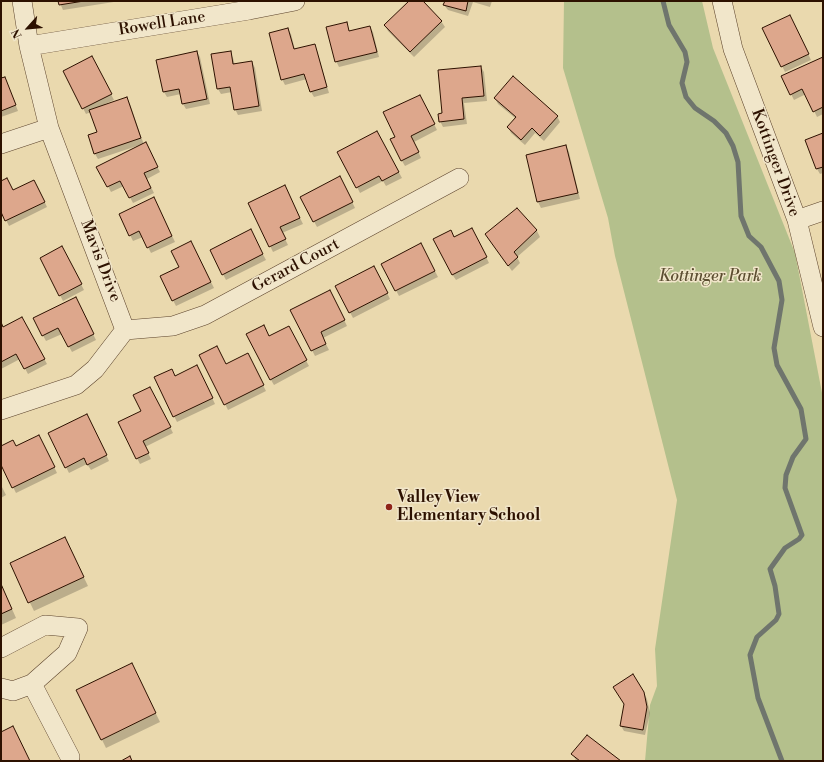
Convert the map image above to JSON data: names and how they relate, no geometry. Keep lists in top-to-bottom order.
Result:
{
  "streets": {
    "street": [
      "Rowell Lane",
      "Kottinger Drive",
      "Mavis Drive",
      "Gerard Court"
    ]
  },
  "crossings": [
    ["Rowell Lane", "Mavis Drive"],
    ["Mavis Drive", "Gerard Court"]
  ],
  "parks": ["Kottinger Park"],
  "places": ["Valley View Elementary School"],
  "north": "bottom left"
}
